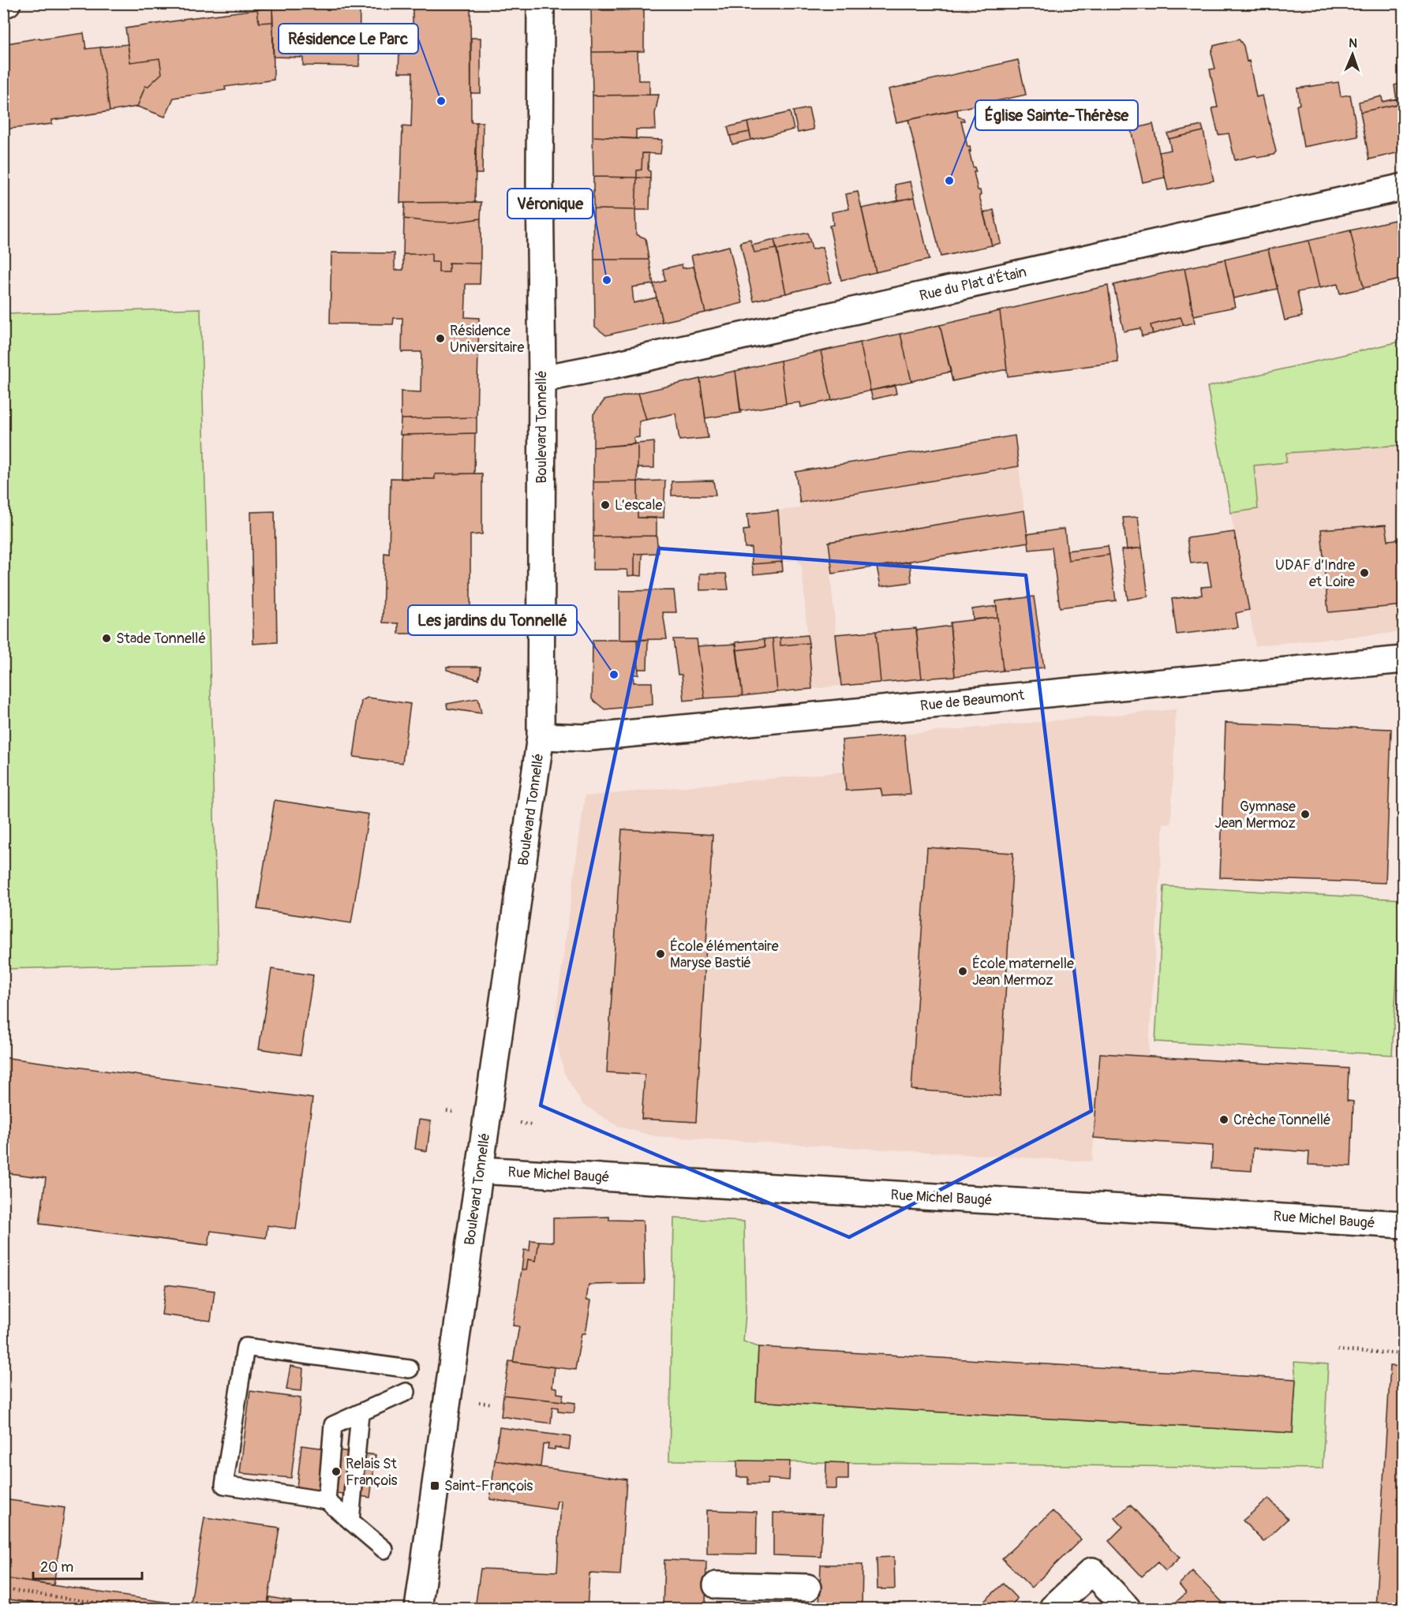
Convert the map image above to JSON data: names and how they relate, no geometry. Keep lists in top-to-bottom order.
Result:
{
  "streets": {
    "street": [
      "Rue du Plat d'Étain",
      "Boulevard Tonnellé",
      "Rue de Beaumont",
      "Rue Michel Baugé"
    ]
  },
  "crossings": [
    ["Rue du Plat d'Étain", "Boulevard Tonnellé"],
    ["Boulevard Tonnellé", "Rue de Beaumont"],
    ["Boulevard Tonnellé", "Rue Michel Baugé"]
  ],
  "places": {
    "other": [
      "Résidence Le Parc",
      "Église Sainte-Thérèse",
      "Véronique",
      "Résidence Universitaire",
      "L’escale",
      "UDAF d’Indre et Loire",
      "Stade Tonnellé",
      "Les jardins du Tonnellé",
      "Gymnase Jean Mermoz",
      "École élémentaire Maryse Bastié",
      "École maternelle Jean Mermoz",
      "Crèche Tonnellé",
      "Relais St François"
    ],
    "transit": ["Saint-François"]
  },
  "scale_bar": "20 m",
  "north": "top"
}
